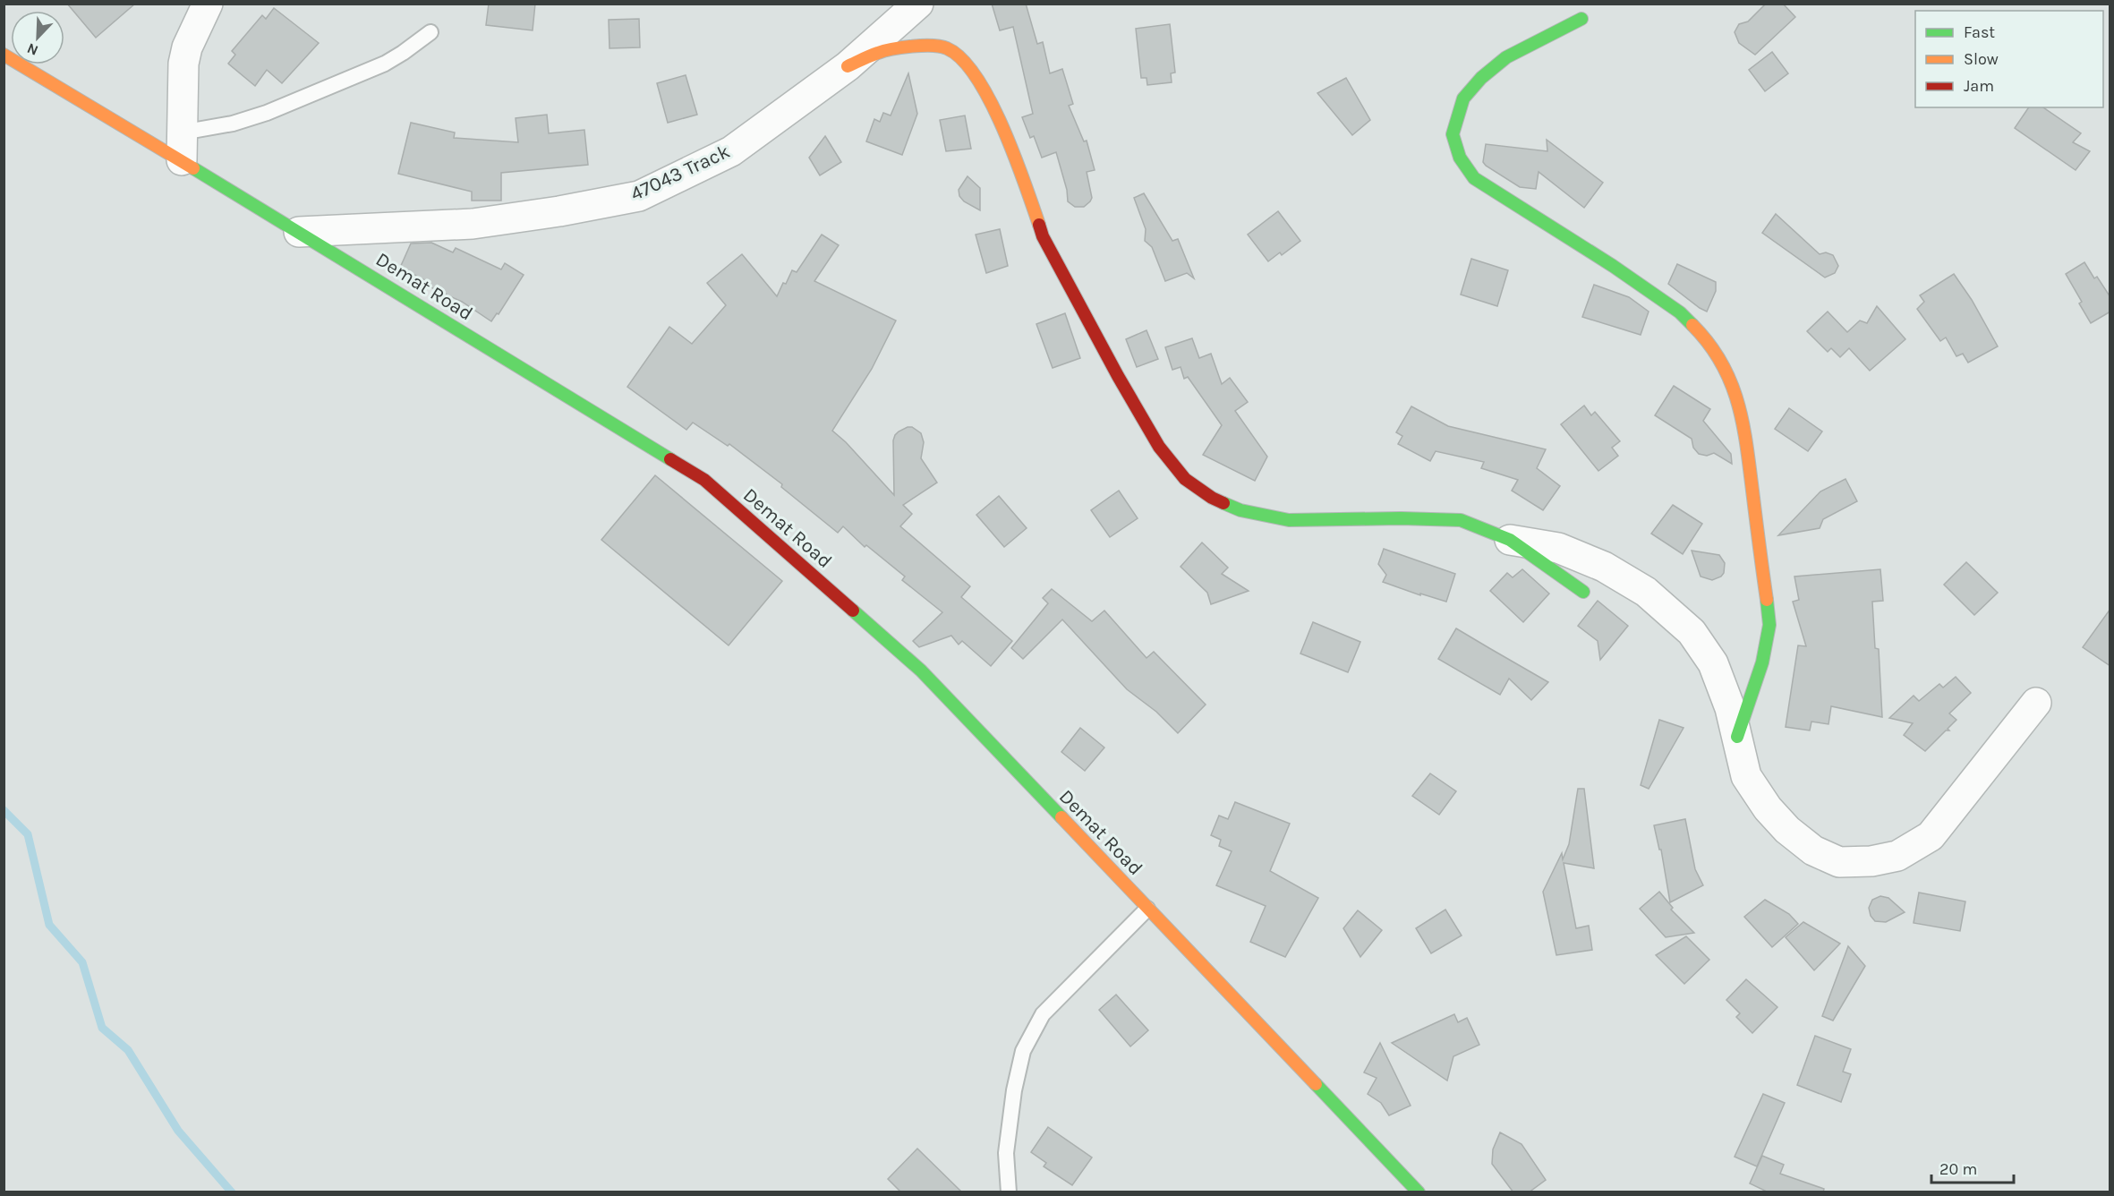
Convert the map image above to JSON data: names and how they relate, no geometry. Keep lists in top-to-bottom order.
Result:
{
  "streets": {
    "street": ["47043 Track", "Demat Road"]
  },
  "crossings": [
    ["47043 Track", "Demat Road"]
  ],
  "legend": ["Fast", "Slow", "Jam"],
  "scale_bar": "20 m",
  "north": "bottom left"
}
